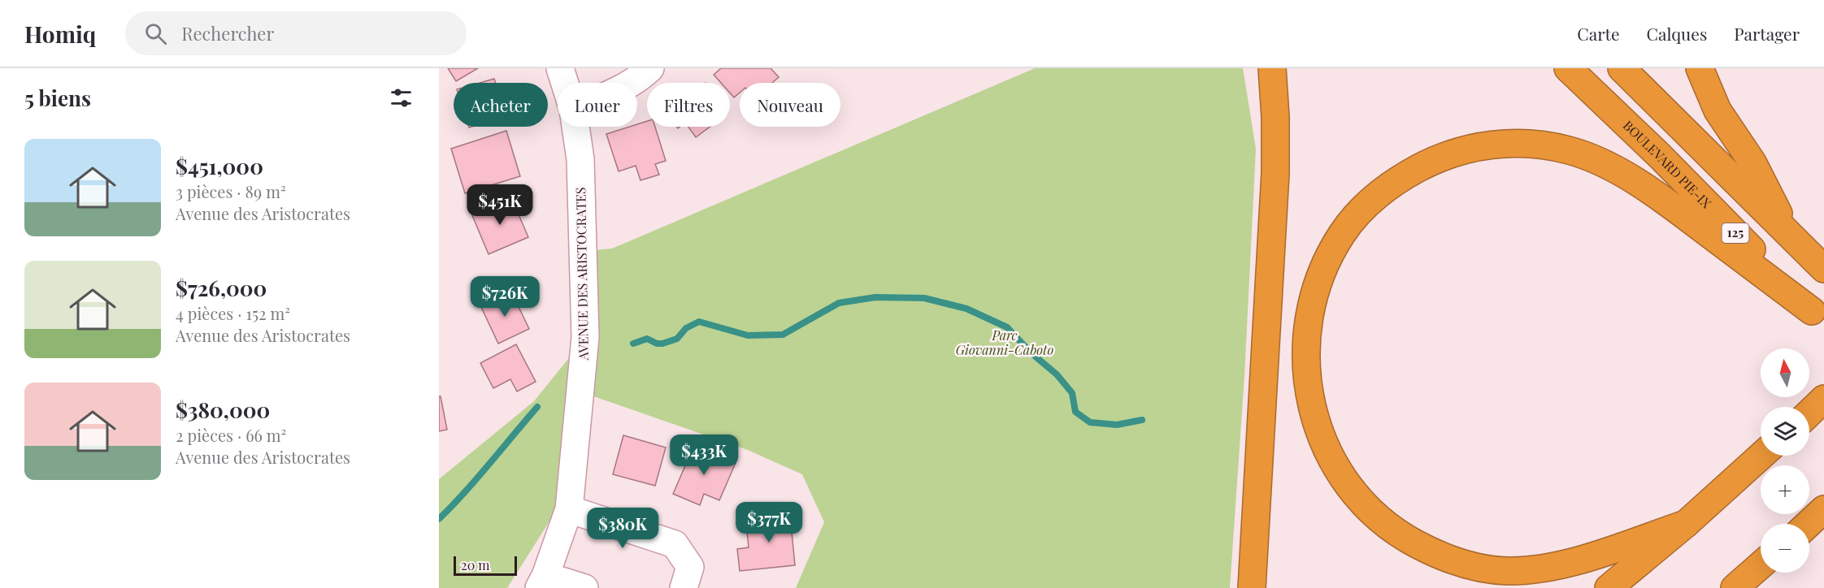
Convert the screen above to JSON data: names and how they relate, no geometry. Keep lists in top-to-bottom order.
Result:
{
  "streets": {
    "highway": ["BOULEVARD PIE-IX", "125"],
    "street": ["AVENUE DES ARISTOCRATES"]
  },
  "parks": ["Parc Giovanni-Caboto"],
  "scale_bar": "20 m",
  "north": "top",
  "page": {
    "header": "Homiq",
    "search": "Rechercher",
    "nav": ["Carte", "Calques", "Partager"],
    "heading": "5 biens",
    "chip": [
      "Acheter",
      "Louer",
      "Filtres",
      "Nouveau"
    ],
    "list": [
      {
        "name": "$451,000",
        "note": "3 pièces · 89 m² · Avenue des Aristocrates"
      },
      {
        "name": "$726,000",
        "note": "4 pièces · 152 m² · Avenue des Aristocrates"
      },
      {
        "name": "$380,000",
        "note": "2 pièces · 66 m² · Avenue des Aristocrates"
      }
    ],
    "price": [
      "$451K",
      "$726K",
      "$433K",
      "$377K",
      "$380K"
    ],
    "map_buttons": ["+", "−"],
    "scale": "20 m"
  }
}
